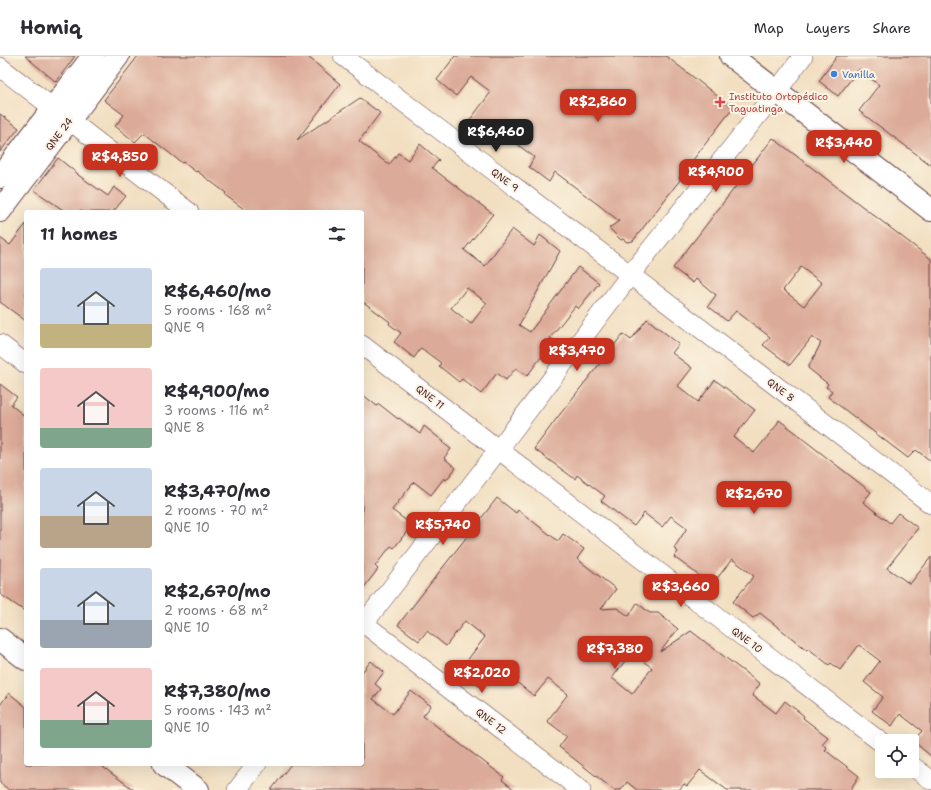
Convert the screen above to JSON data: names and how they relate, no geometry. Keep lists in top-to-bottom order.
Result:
{
  "streets": {
    "street": [
      "QNE 24",
      "QNE 9",
      "QNE 8",
      "QNE 11",
      "QNE 10",
      "QNE 12"
    ]
  },
  "crossings": [
    ["QNE 9", "QNE 8"],
    ["QNE 11", "QNE 10"]
  ],
  "places": {
    "other": ["Vanilla"],
    "health": ["Instituto Ortopédico Taguatinga"]
  },
  "page": {
    "header": "Homiq",
    "nav": ["Map", "Layers", "Share"],
    "price": [
      "R$2,860",
      "R$6,460",
      "R$3,440",
      "R$4,850",
      "R$4,900",
      "R$3,470",
      "R$2,670",
      "R$5,740",
      "R$3,660",
      "R$7,380",
      "R$2,020"
    ],
    "heading": "11 homes",
    "list": [
      {
        "name": "R$6,460/mo",
        "note": "5 rooms · 168 m² · QNE 9"
      },
      {
        "name": "R$4,900/mo",
        "note": "3 rooms · 116 m² · QNE 8"
      },
      {
        "name": "R$3,470/mo",
        "note": "2 rooms · 70 m² · QNE 10"
      },
      {
        "name": "R$2,670/mo",
        "note": "2 rooms · 68 m² · QNE 10"
      },
      {
        "name": "R$7,380/mo",
        "note": "5 rooms · 143 m² · QNE 10"
      }
    ]
  }
}
